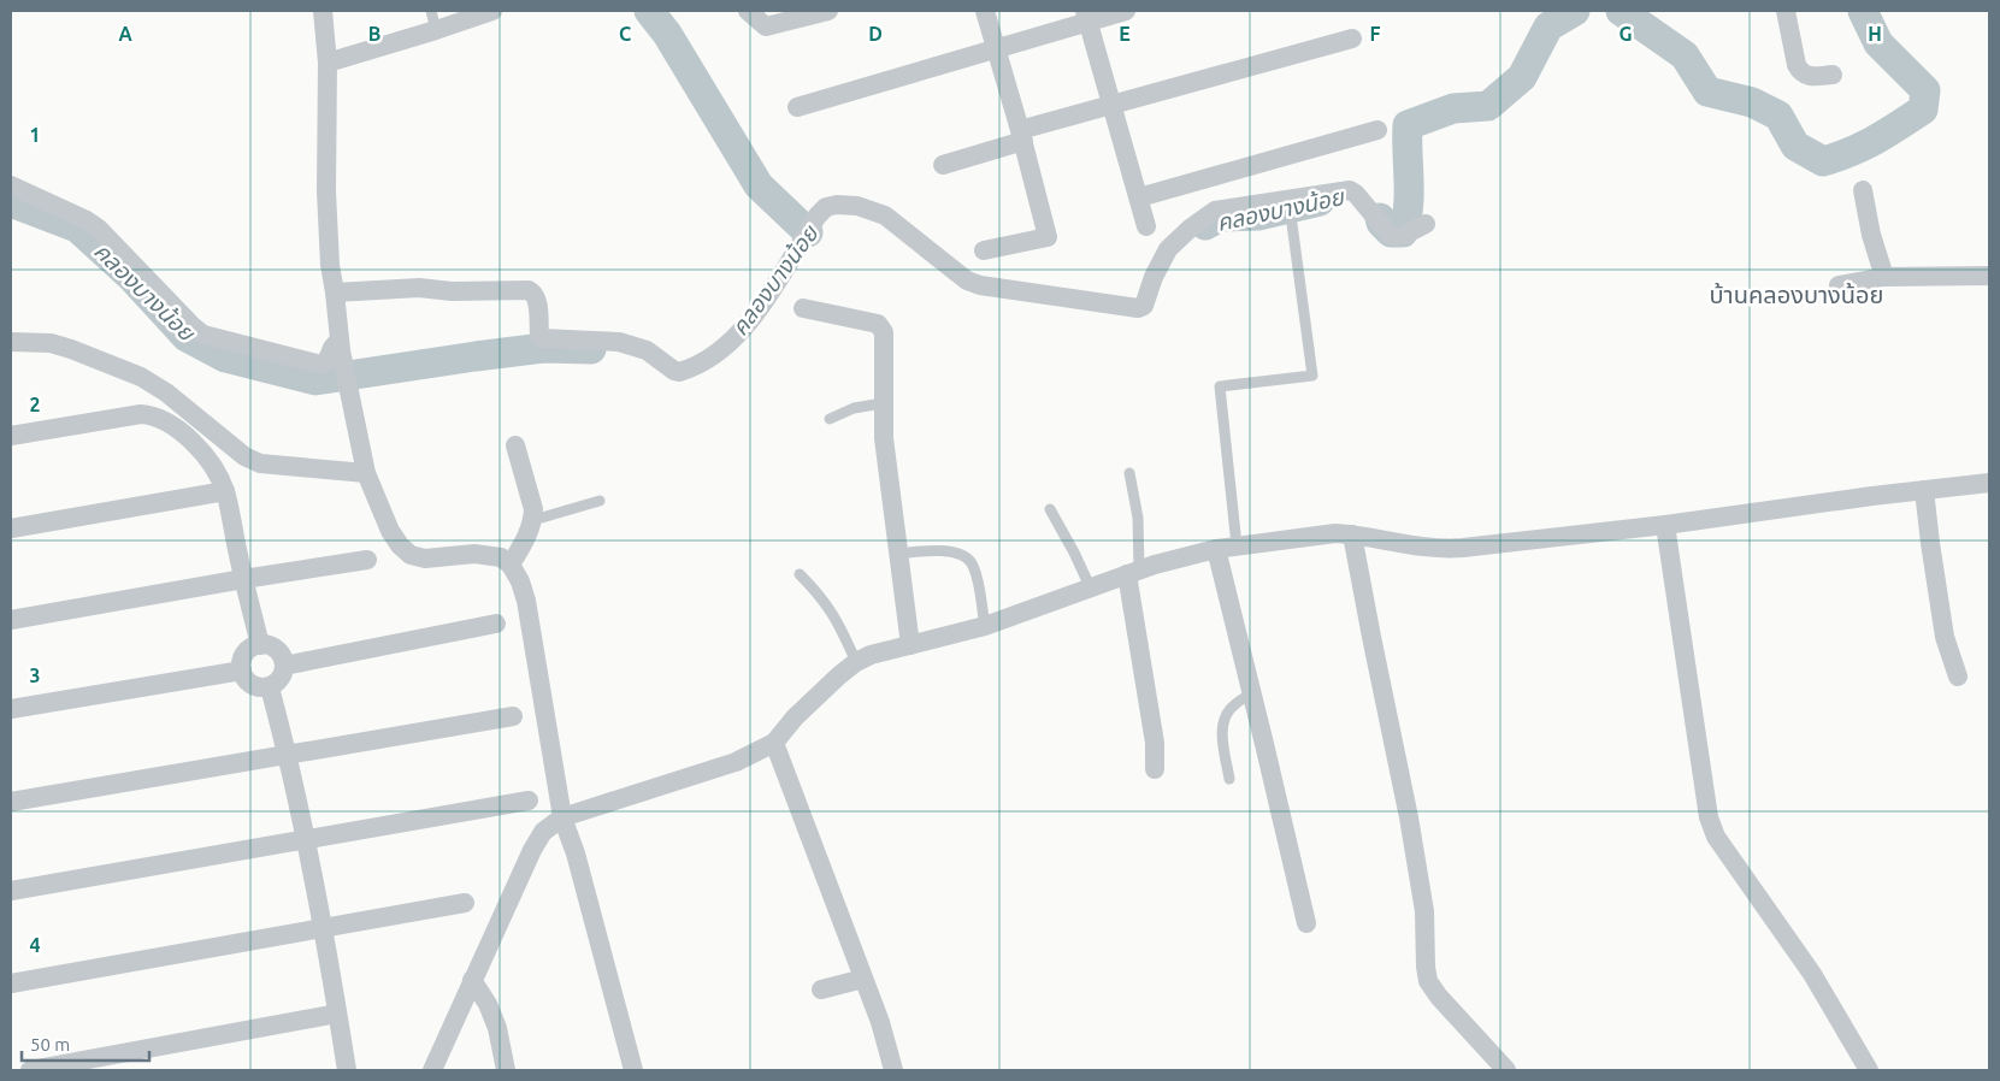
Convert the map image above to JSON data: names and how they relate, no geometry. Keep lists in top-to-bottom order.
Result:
{
  "districts": ["บ้านคลองบางน้อย"],
  "water": ["คลองบางน้อย"],
  "scale_bar": "50 m",
  "grid": {
    "columns": [
      "A",
      "B",
      "C",
      "D",
      "E",
      "F",
      "G",
      "H"
    ],
    "rows": [
      "1",
      "2",
      "3",
      "4"
    ]
  }
}
